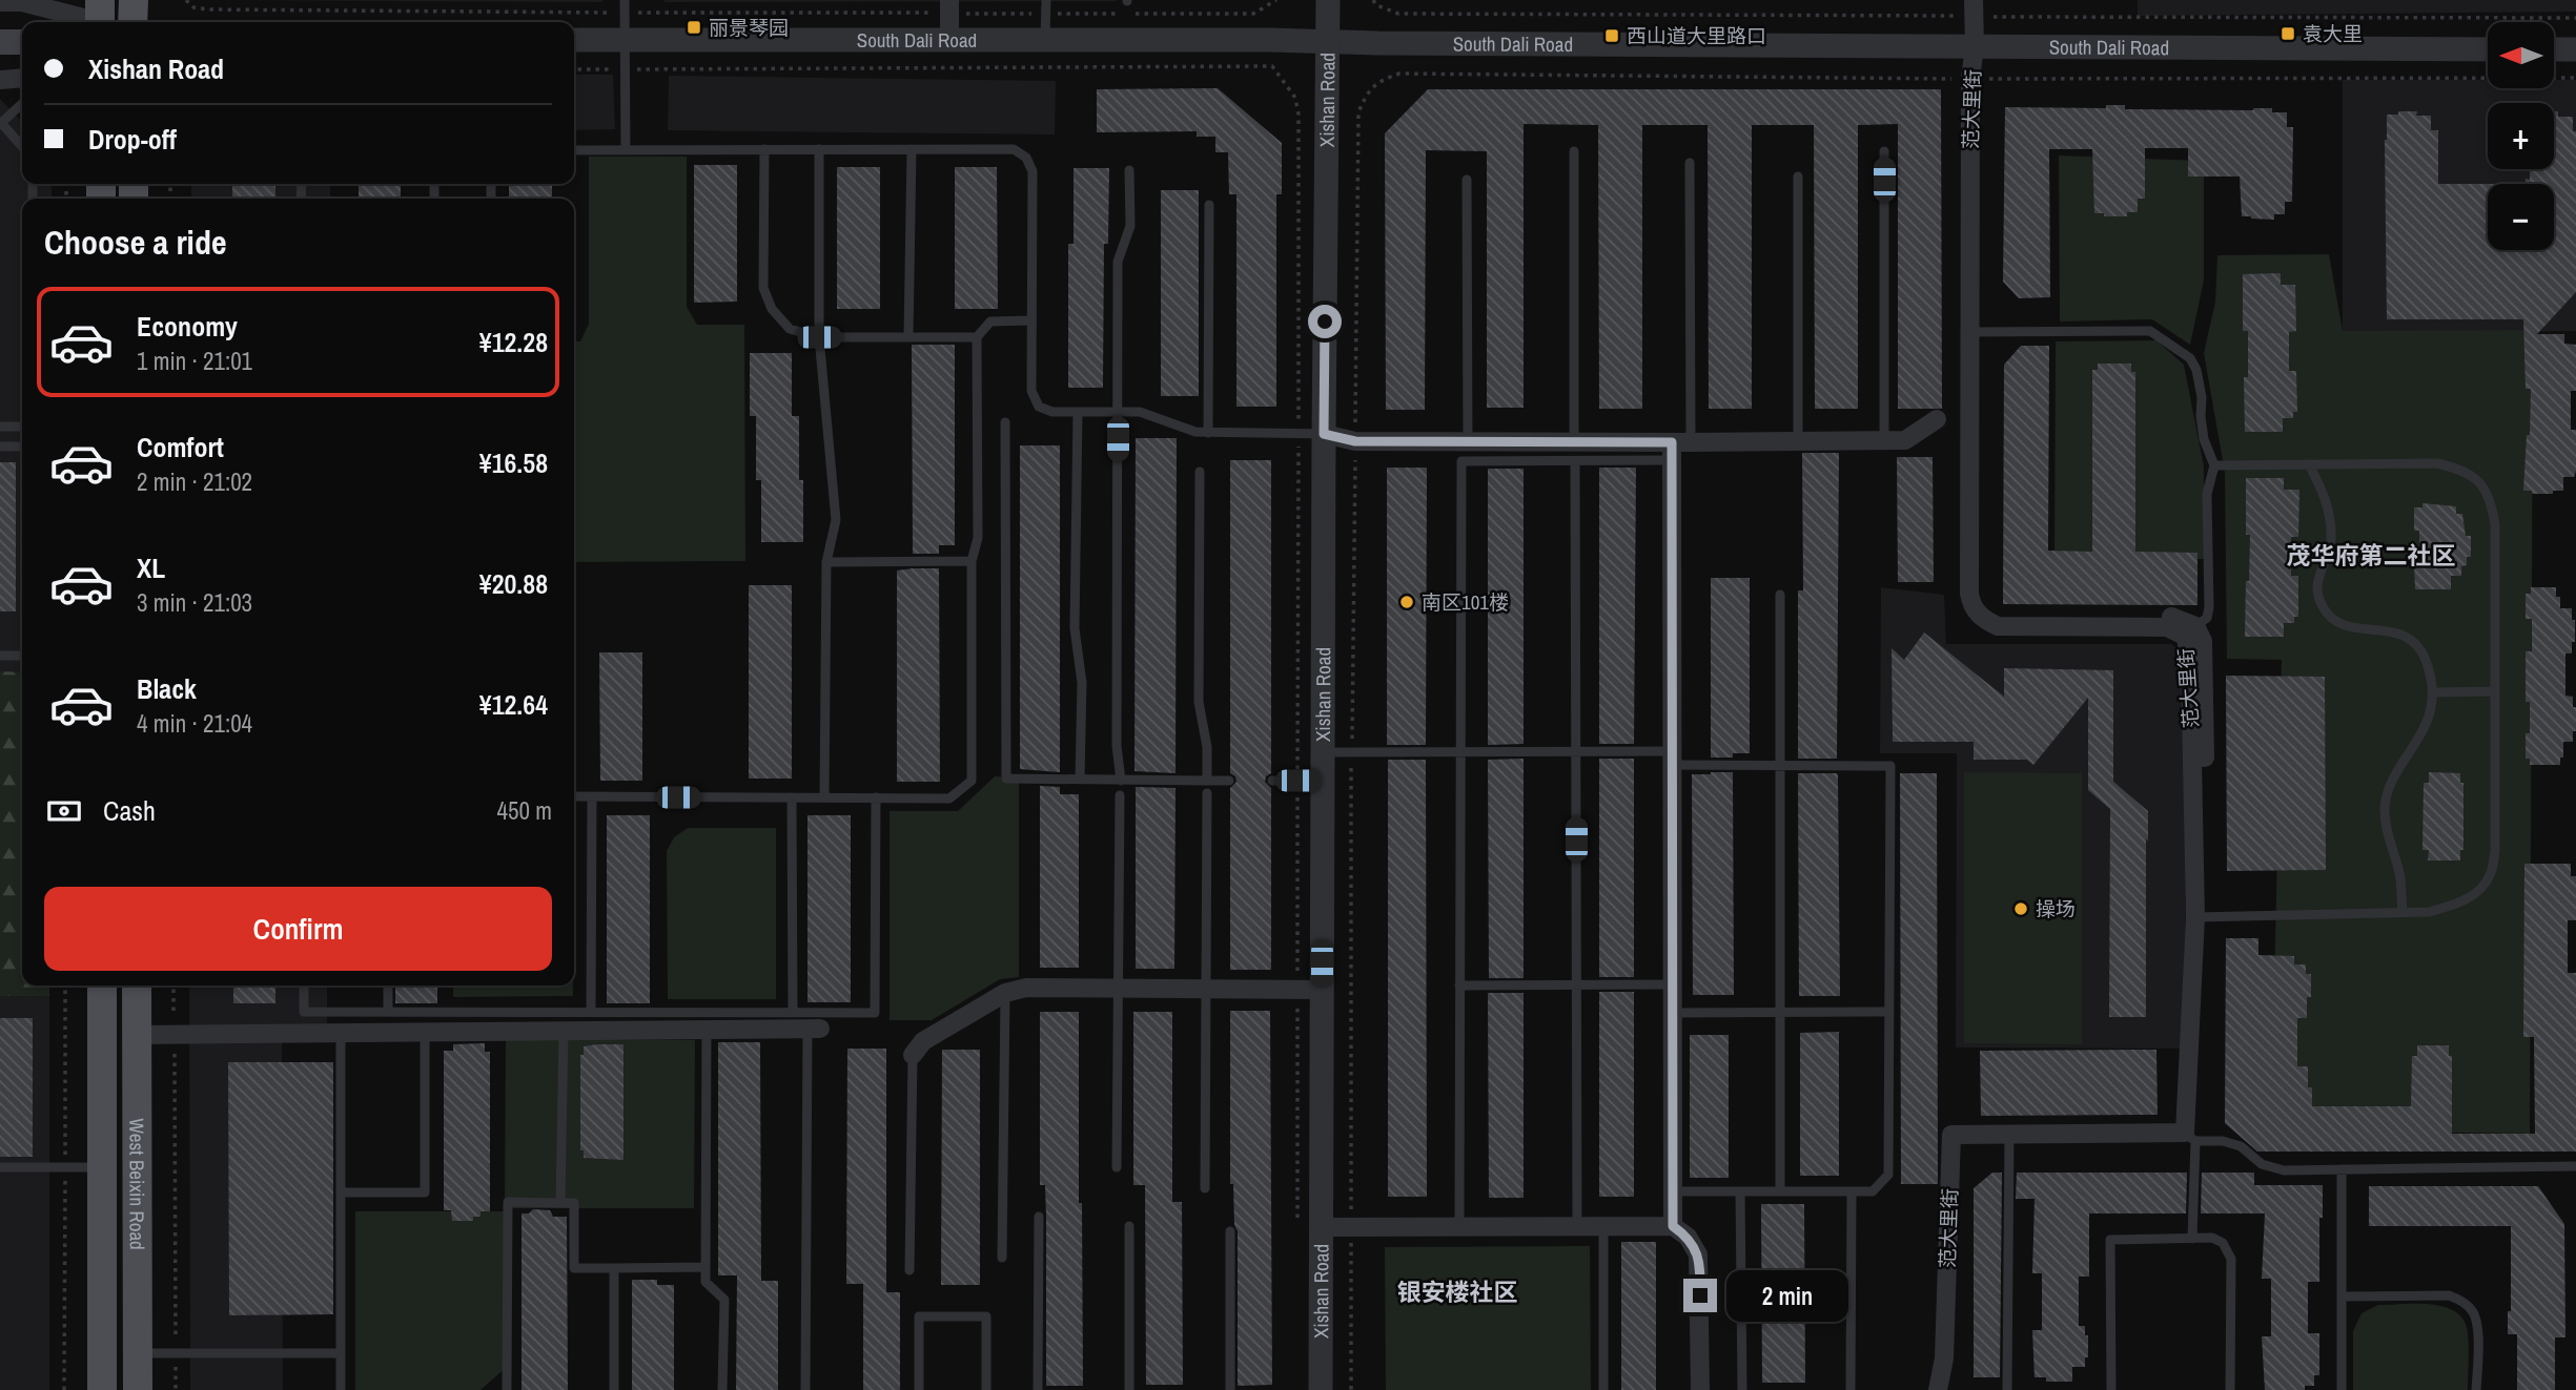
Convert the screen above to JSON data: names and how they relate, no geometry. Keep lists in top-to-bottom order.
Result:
{
  "streets": {
    "main road": ["West Beixin Road"],
    "street": ["South Dali Road", "Xishan Road", "范大里街"]
  },
  "crossings": [
    ["South Dali Road", "Xishan Road"],
    ["South Dali Road", "范大里街"]
  ],
  "districts": ["茂华府第二社区", "银安楼社区"],
  "places": {
    "transit": ["丽景琴园", "袁大里", "西山道大里路口"],
    "other": ["南区101楼", "操场"]
  },
  "north": "left",
  "page": {
    "map_buttons": ["+", "−"],
    "banner": ["Xishan Road", "Drop-off"],
    "heading": "Choose a ride",
    "list": [
      {
        "name": "Economy",
        "note": "1 min · 21:01",
        "value": "¥12.28"
      },
      {
        "name": "Comfort",
        "note": "2 min · 21:02",
        "value": "¥16.58"
      },
      {
        "name": "XL",
        "note": "3 min · 21:03",
        "value": "¥20.88"
      },
      {
        "name": "Black",
        "note": "4 min · 21:04",
        "value": "¥12.64"
      }
    ],
    "pay": ["Cash", "450 m"],
    "buttons": "Confirm",
    "bubble": "2 min"
  }
}
